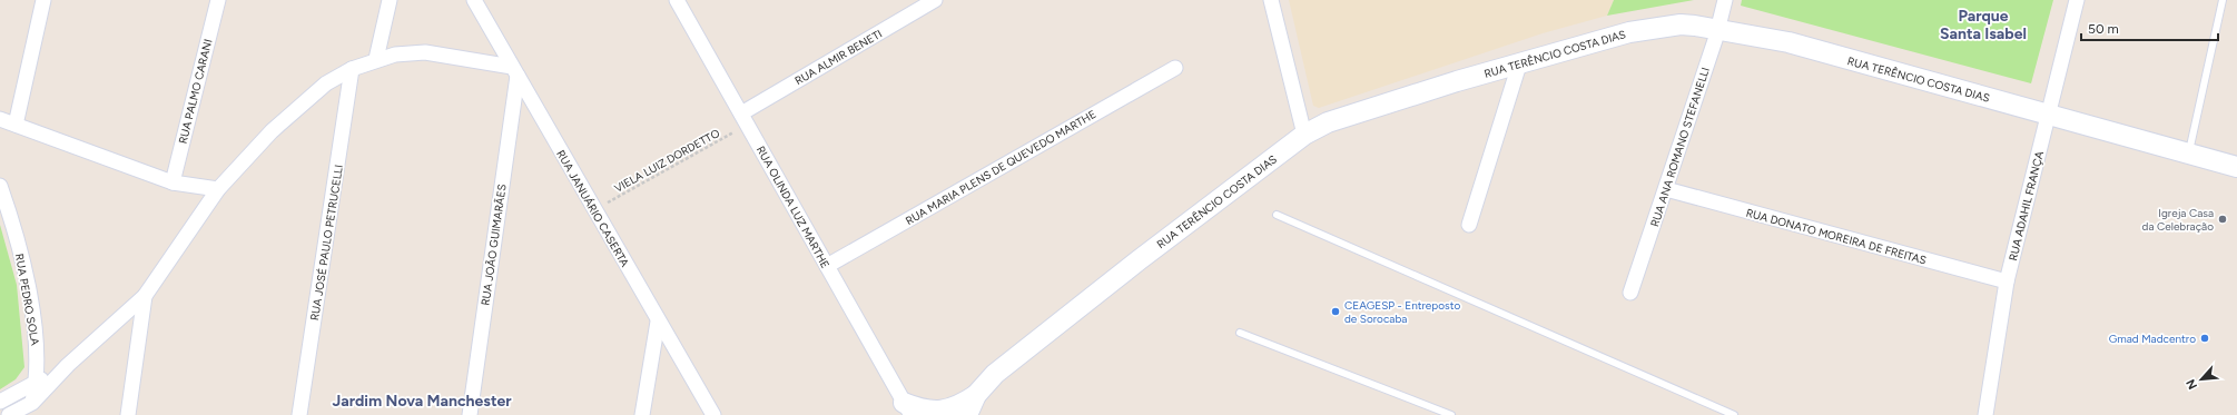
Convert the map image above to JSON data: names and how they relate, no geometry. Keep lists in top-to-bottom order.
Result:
{
  "streets": {
    "street": [
      "RUA TERÊNCIO COSTA DIAS",
      "RUA ALMIR BENETI",
      "RUA PALMO CARANI",
      "RUA ANA ROMANO STEFANELLI",
      "RUA MARIA PLENS DE QUEVEDO MARTHE",
      "RUA ADAHIL FRANÇA",
      "RUA OLINDA LUZ MARTHE",
      "RUA JANUÁRIO CASERTA",
      "RUA DONATO MOREIRA DE FREITAS",
      "RUA JOSÉ PAULO PETRUCELLI",
      "RUA JOÃO GUIMARÃES",
      "RUA PEDRO SOLA"
    ],
    "path": ["VIELA LUIZ DORDETTO"]
  },
  "crossings": [
    ["RUA TERÊNCIO COSTA DIAS", "RUA ANA ROMANO STEFANELLI"],
    ["RUA TERÊNCIO COSTA DIAS", "RUA ADAHIL FRANÇA"],
    ["RUA ALMIR BENETI", "VIELA LUIZ DORDETTO"],
    ["RUA ALMIR BENETI", "RUA OLINDA LUZ MARTHE"],
    ["RUA ANA ROMANO STEFANELLI", "RUA DONATO MOREIRA DE FREITAS"],
    ["VIELA LUIZ DORDETTO", "RUA OLINDA LUZ MARTHE"],
    ["VIELA LUIZ DORDETTO", "RUA JANUÁRIO CASERTA"],
    ["RUA MARIA PLENS DE QUEVEDO MARTHE", "RUA OLINDA LUZ MARTHE"],
    ["RUA ADAHIL FRANÇA", "RUA DONATO MOREIRA DE FREITAS"],
    ["RUA JANUÁRIO CASERTA", "RUA JOÃO GUIMARÃES"]
  ],
  "districts": ["Parque Santa Isabel", "Jardim Nova Manchester"],
  "places": ["Igreja Casa da Celebração", "CEAGESP - Entreposto de Sorocaba", "Gmad Madcentro"],
  "scale_bar": "50 m",
  "north": "bottom left"
}
